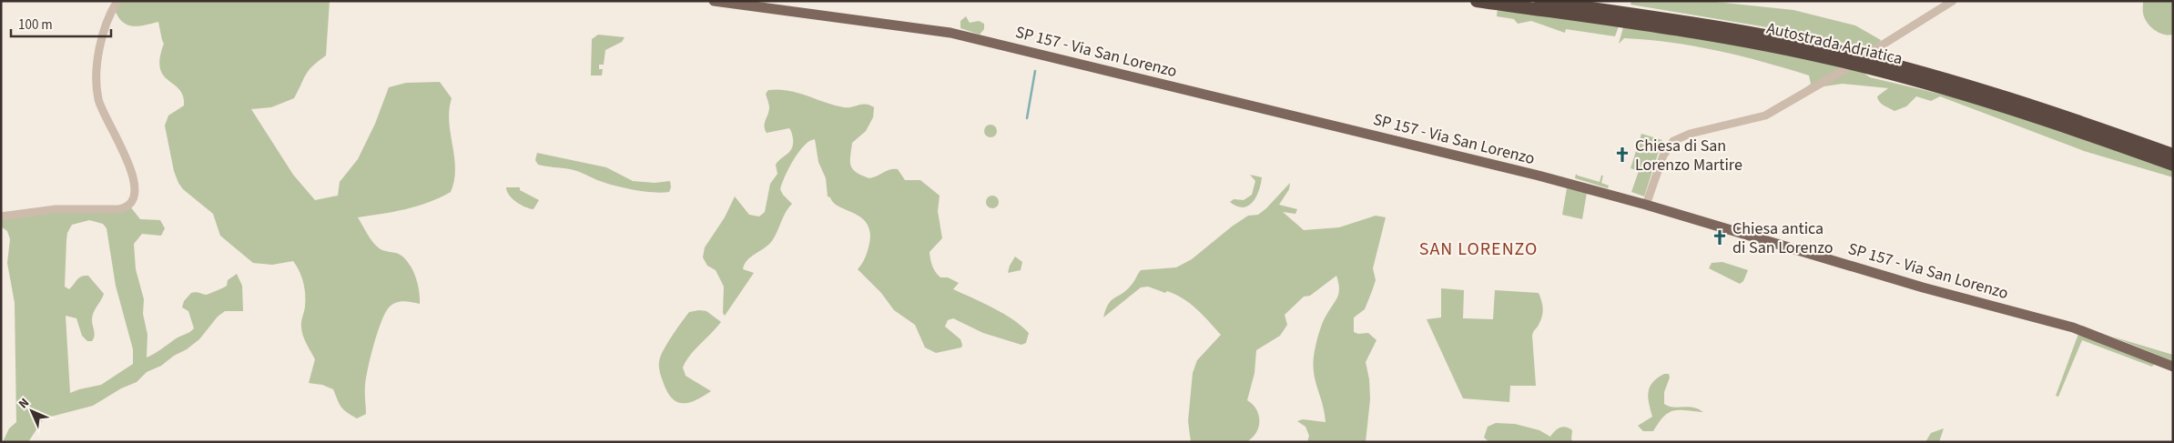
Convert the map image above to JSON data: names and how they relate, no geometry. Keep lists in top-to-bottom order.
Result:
{
  "streets": {
    "highway": ["Autostrada Adriatica"],
    "main road": ["SP 157 - Via San Lorenzo"]
  },
  "districts": ["SAN LORENZO"],
  "places": {
    "church": ["Chiesa di San Lorenzo Martire", "Chiesa antica di San Lorenzo"]
  },
  "scale_bar": "100 m",
  "north": "top left"
}
